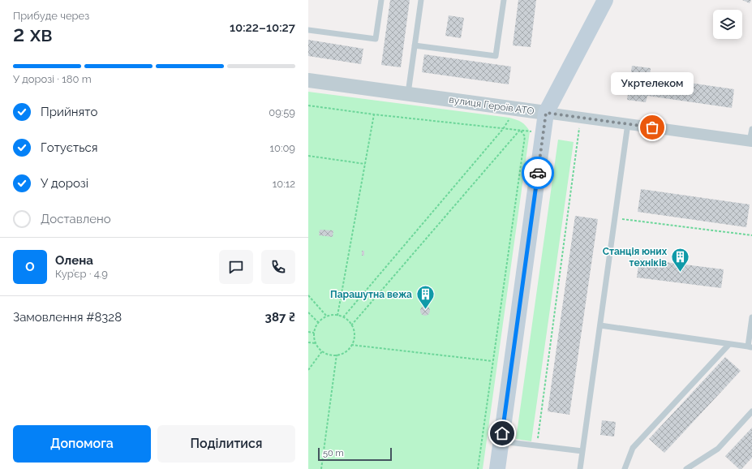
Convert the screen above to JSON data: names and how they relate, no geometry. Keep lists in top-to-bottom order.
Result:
{
  "streets": {
    "street": ["вулиця Героїв АТО"]
  },
  "places": {
    "other": ["Укртелеком"],
    "building": ["Станція юних техніків", "Парашутна вежа"]
  },
  "scale_bar": "50 m",
  "page": {
    "heading": ["2 хв", "Прибуде через", "10:22–10:27"],
    "panel": [
      "Олена",
      "Кур’єр · 4.9",
      "Замовлення #8328",
      "387 ₴"
    ],
    "bar": "У дорозі · 180 m",
    "bubble": "Укртелеком",
    "list": [
      ["Прийнято", "09:59"],
      ["Готується", "10:09"],
      ["У дорозі", "10:12"],
      "Доставлено"
    ],
    "round": "О",
    "buttons": ["Допомога", "Поділитися"],
    "scale": "50 m"
  }
}
